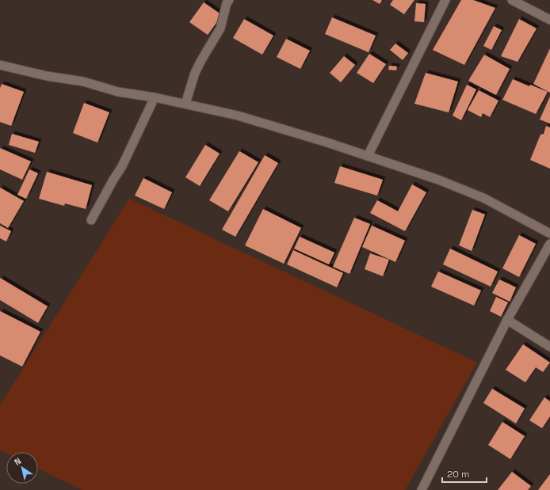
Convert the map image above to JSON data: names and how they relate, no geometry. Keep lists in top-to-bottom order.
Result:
{
  "scale_bar": "20 m",
  "north": "top left"
}
